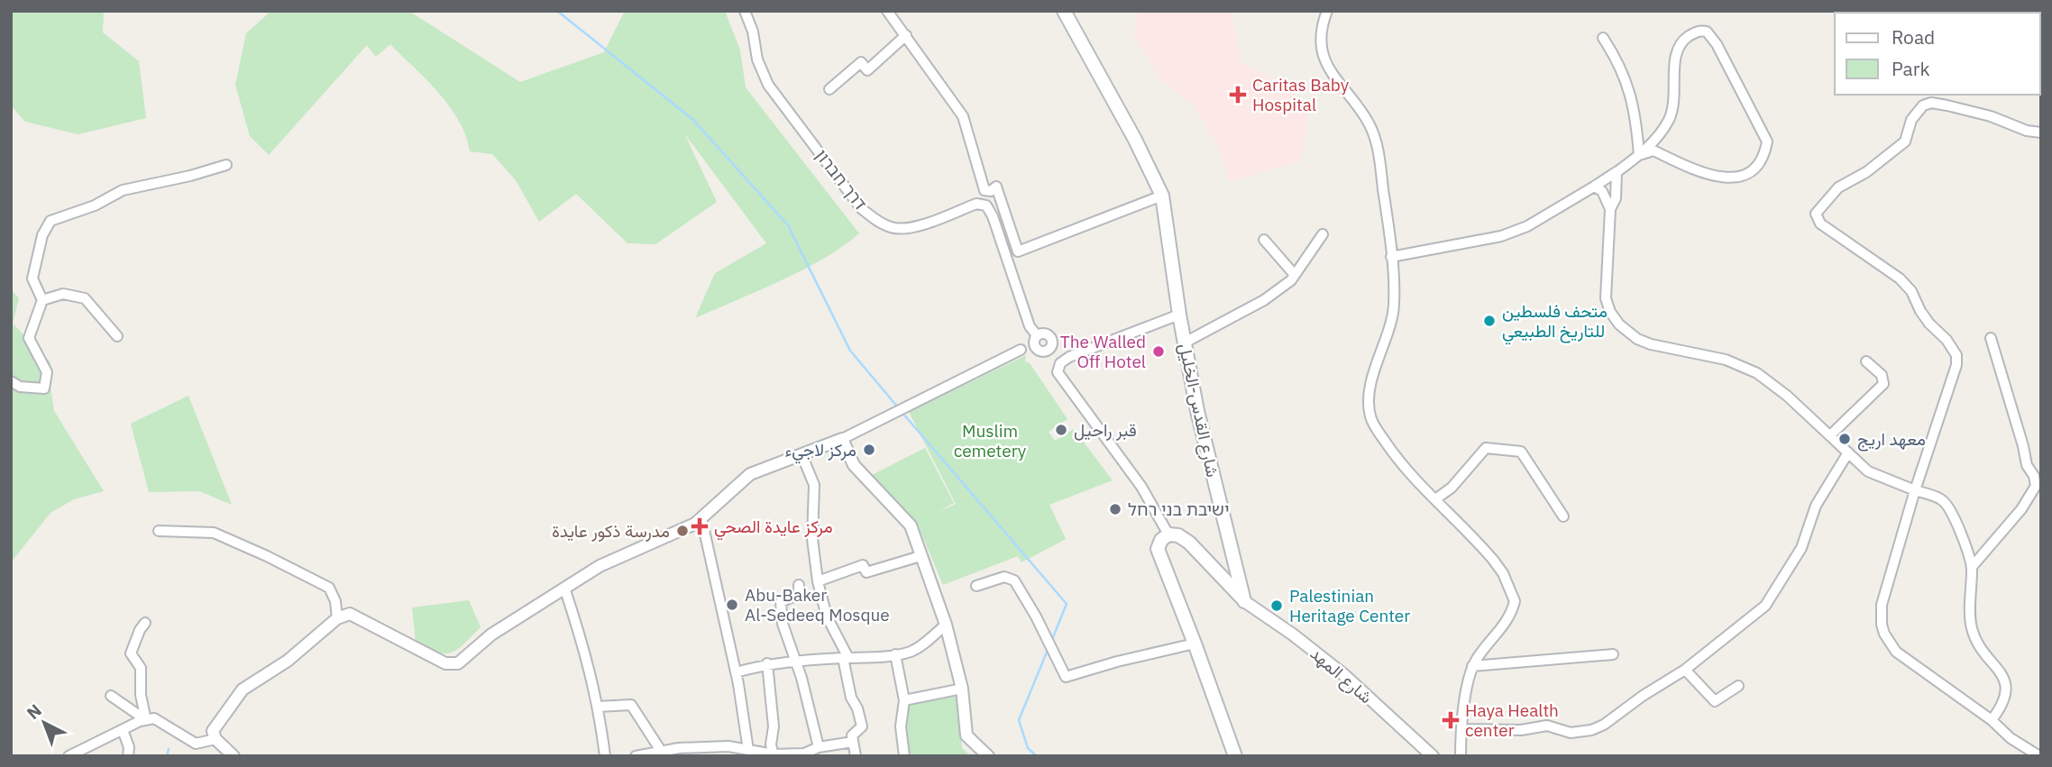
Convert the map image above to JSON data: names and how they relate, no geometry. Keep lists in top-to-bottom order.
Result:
{
  "streets": {
    "main road": ["شارع القدس-الخليل"],
    "street": ["דרך חברון", "شارع المهد"]
  },
  "crossings": [
    ["شارع القدس-الخليل", "شارع المهد"]
  ],
  "parks": ["Muslim cemetery"],
  "places": {
    "health": ["Caritas Baby Hospital", "مركز عايدة الصحي", "Haya Health center"],
    "other": [
      "متحف فلسطين للتاريخ الطبيعي",
      "The Walled Off Hotel",
      "قبر راحيل",
      "معهد اريج",
      "مركز لاجيء",
      "ישיבת בני רחל",
      "مدرسة ذكور عايدة",
      "Abu-Baker Al-Sedeeq Mosque",
      "Palestinian Heritage Center"
    ]
  },
  "legend": ["Road", "Park"],
  "north": "top left"
}
